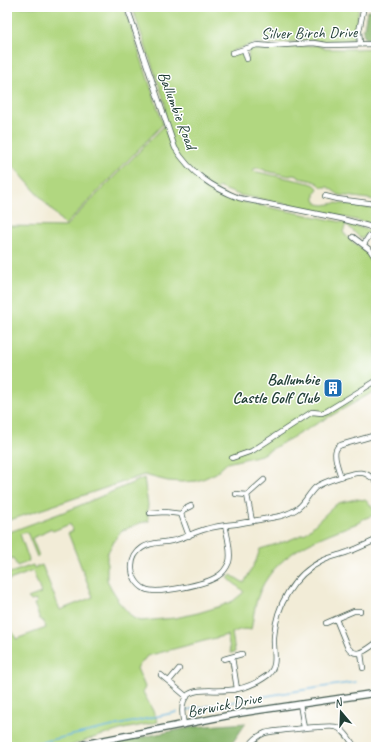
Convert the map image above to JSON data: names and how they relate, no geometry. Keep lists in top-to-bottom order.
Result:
{
  "streets": {
    "street": ["Silver Birch Drive", "Ballumbie Road", "Berwick Drive"]
  },
  "places": {
    "building": ["Ballumbie Castle Golf Club"]
  },
  "north": "top"
}
